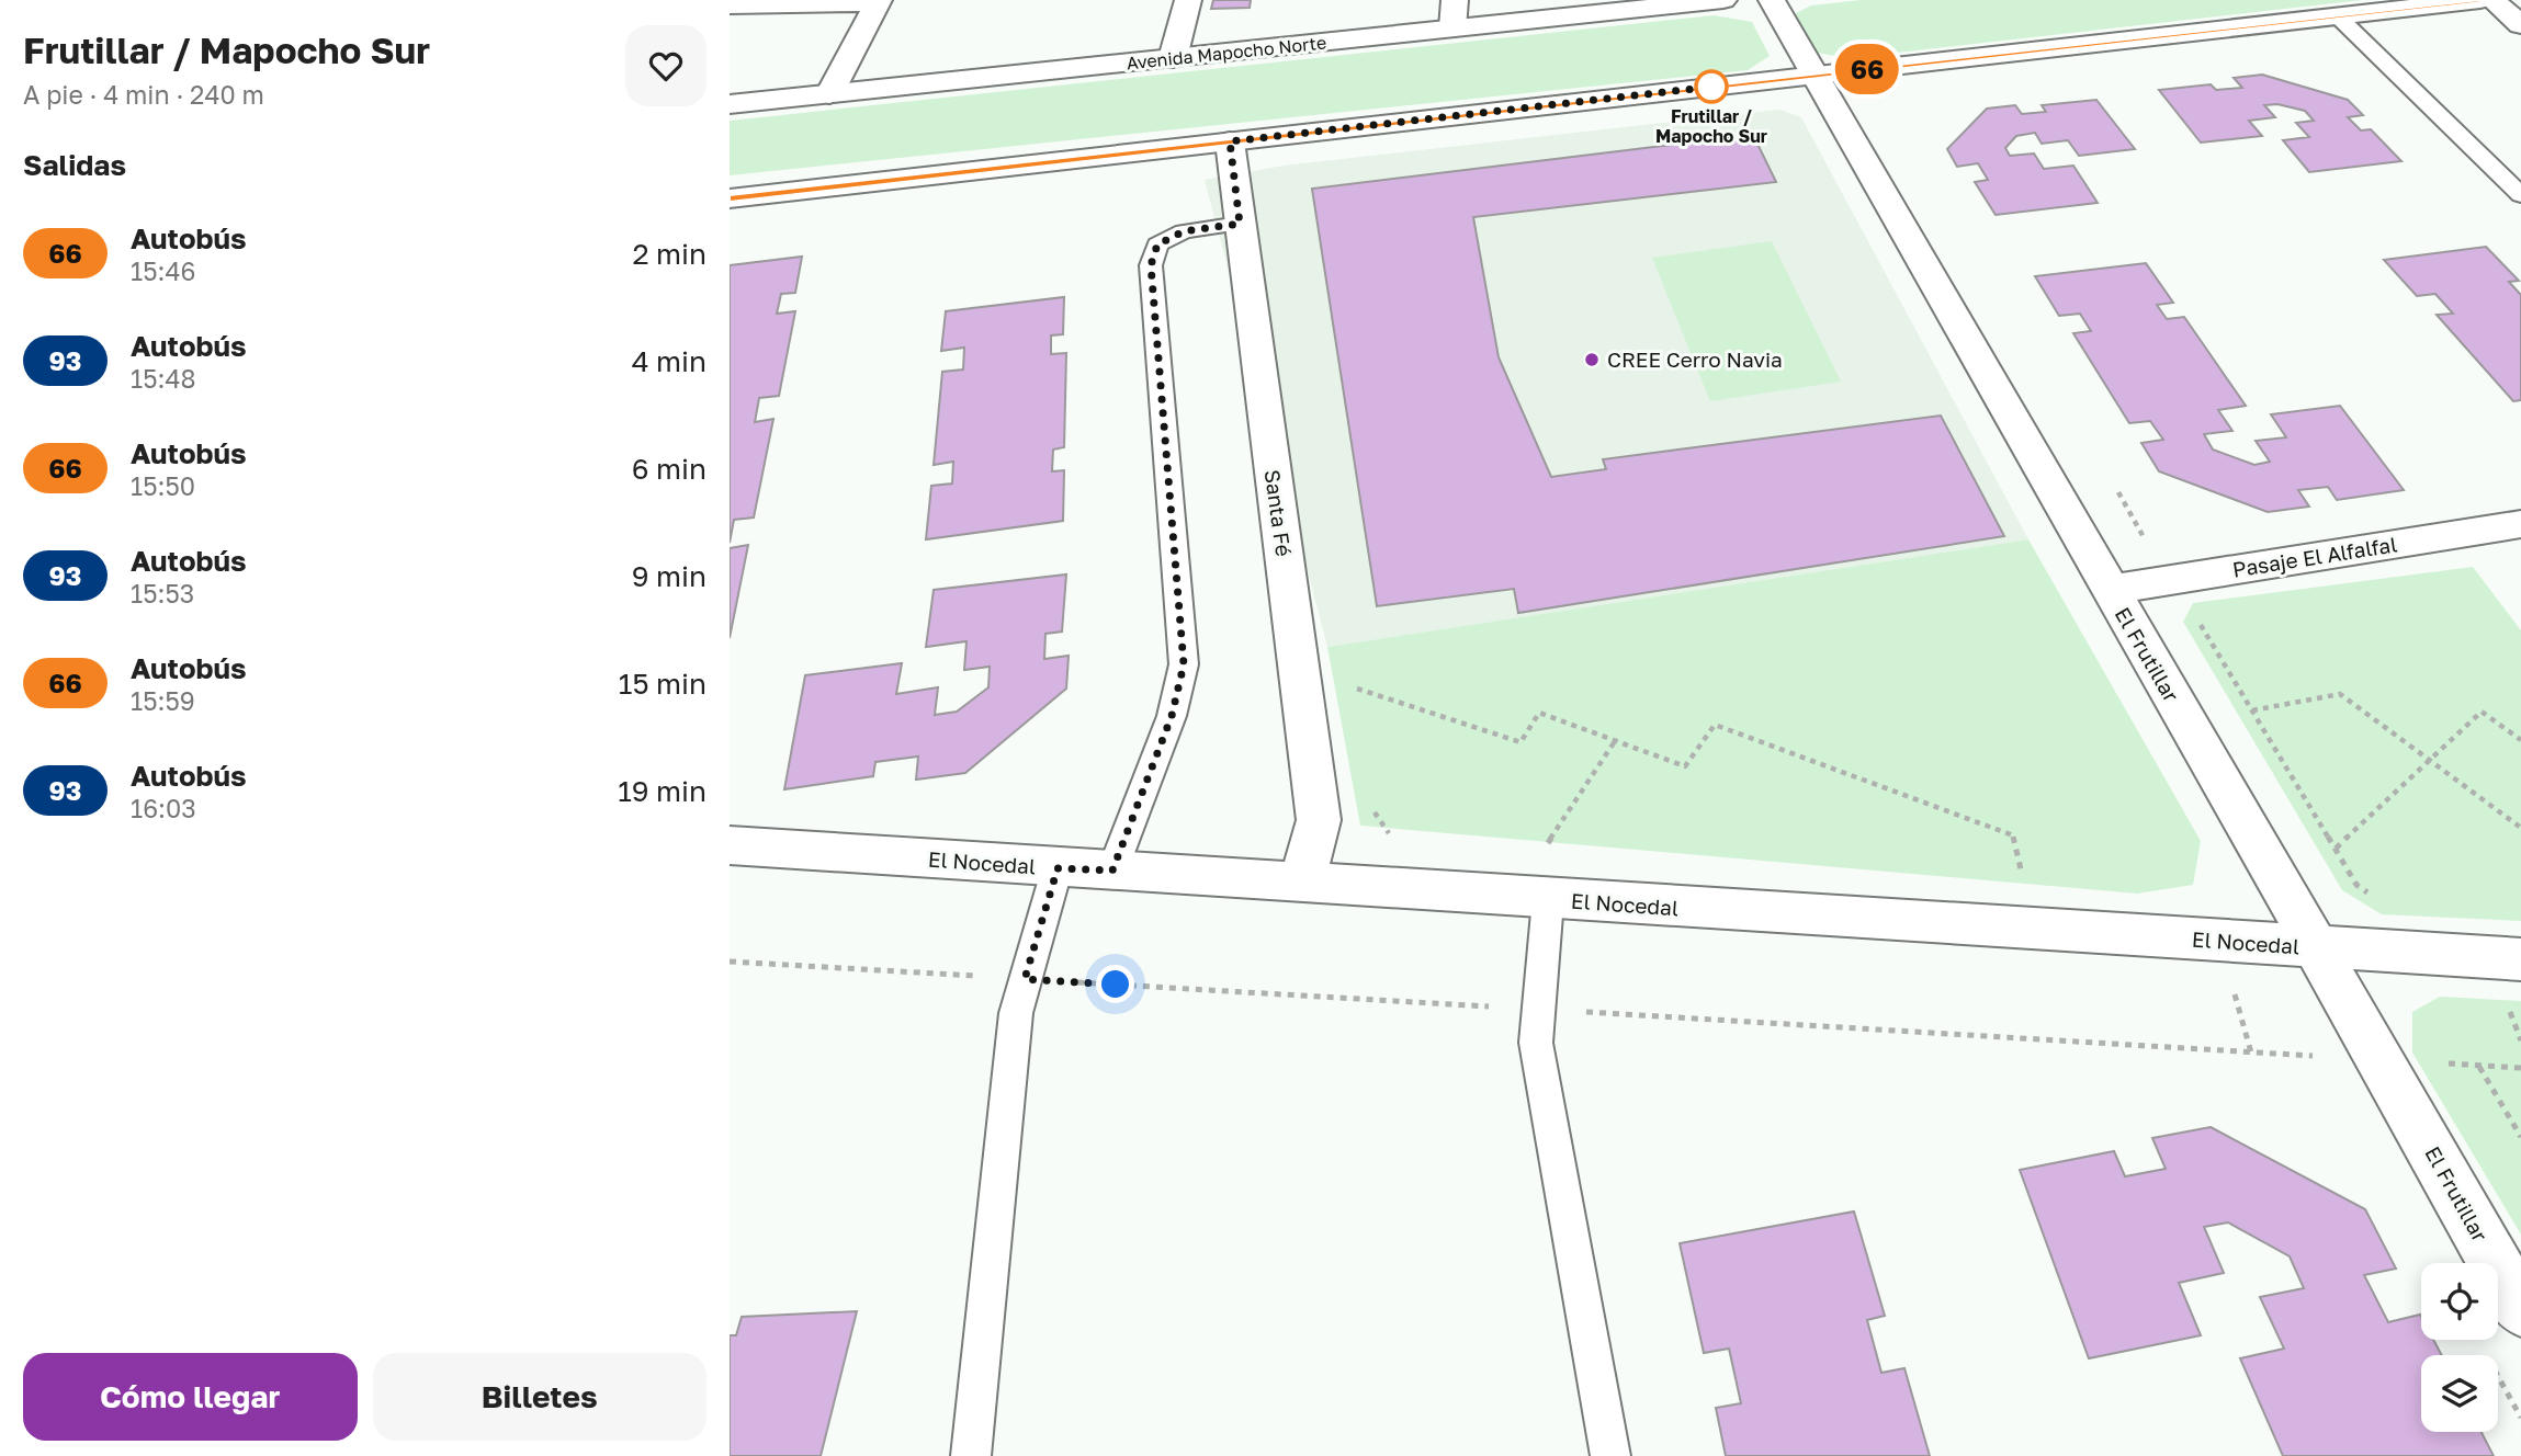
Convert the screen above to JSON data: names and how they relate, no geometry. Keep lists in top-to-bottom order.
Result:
{
  "streets": {
    "street": [
      "Avenida Mapocho Norte",
      "Santa Fé",
      "Pasaje El Alfalfal",
      "El Frutillar",
      "El Nocedal"
    ]
  },
  "crossings": [
    ["Santa Fé", "El Nocedal"],
    ["Pasaje El Alfalfal", "El Frutillar"],
    ["El Frutillar", "El Nocedal"]
  ],
  "places": ["Frutillar / Mapocho Sur", "CREE Cerro Navia"],
  "lines": ["bus line 66"],
  "page": {
    "heading": [
      ["Frutillar / Mapocho Sur", "A pie · 4 min · 240 m"],
      "Salidas"
    ],
    "on_map": "66",
    "list": [
      {
        "mark": "66",
        "name": "Autobús",
        "note": "15:46",
        "value": "2 min"
      },
      {
        "mark": "93",
        "name": "Autobús",
        "note": "15:48",
        "value": "4 min"
      },
      {
        "mark": "66",
        "name": "Autobús",
        "note": "15:50",
        "value": "6 min"
      },
      {
        "mark": "93",
        "name": "Autobús",
        "note": "15:53",
        "value": "9 min"
      },
      {
        "mark": "66",
        "name": "Autobús",
        "note": "15:59",
        "value": "15 min"
      },
      {
        "mark": "93",
        "name": "Autobús",
        "note": "16:03",
        "value": "19 min"
      }
    ],
    "buttons": ["Cómo llegar", "Billetes"]
  }
}
